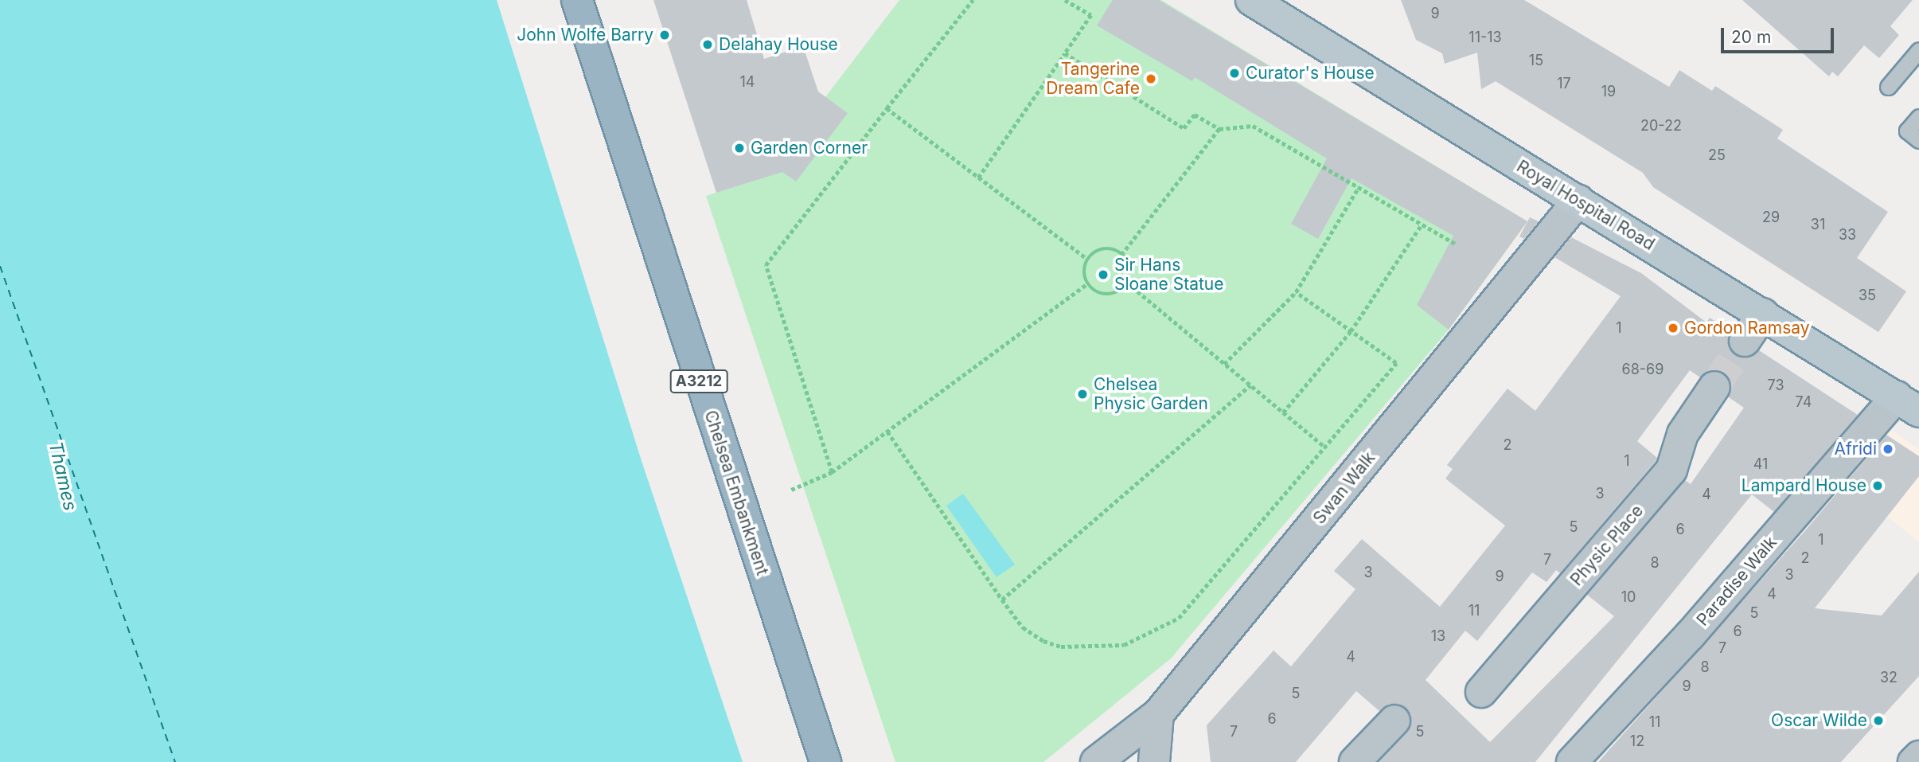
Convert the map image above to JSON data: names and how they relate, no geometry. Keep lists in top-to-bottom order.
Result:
{
  "streets": {
    "highway": ["A3212", "Chelsea Embankment"],
    "main road": ["Royal Hospital Road"],
    "street": ["Swan Walk", "Physic Place", "Paradise Walk"]
  },
  "crossings": [
    ["Royal Hospital Road", "Swan Walk"],
    ["Royal Hospital Road", "Paradise Walk"]
  ],
  "water": ["Thames"],
  "places": [
    "John Wolfe Barry",
    "Delahay House",
    "Curator's House",
    "Tangerine Dream Cafe",
    "Garden Corner",
    "Sir Hans Sloane Statue",
    "Gordon Ramsay",
    "Chelsea Physic Garden",
    "Afridi",
    "Lampard House",
    "Oscar Wilde"
  ],
  "house_numbers": [
    "9",
    "11-13",
    "15",
    "14",
    "17",
    "19",
    "20-22",
    "25",
    "29",
    "31",
    "33",
    "35",
    "1",
    "68-69",
    "73",
    "74",
    "2",
    "1",
    "41",
    "3",
    "4",
    "5",
    "6",
    "1",
    "2",
    "7",
    "8",
    "3",
    "3",
    "9",
    "4",
    "10",
    "11",
    "5",
    "6",
    "13",
    "7",
    "4",
    "8",
    "32",
    "9",
    "5",
    "6",
    "11",
    "7",
    "5",
    "12"
  ],
  "scale_bar": "20 m"
}
